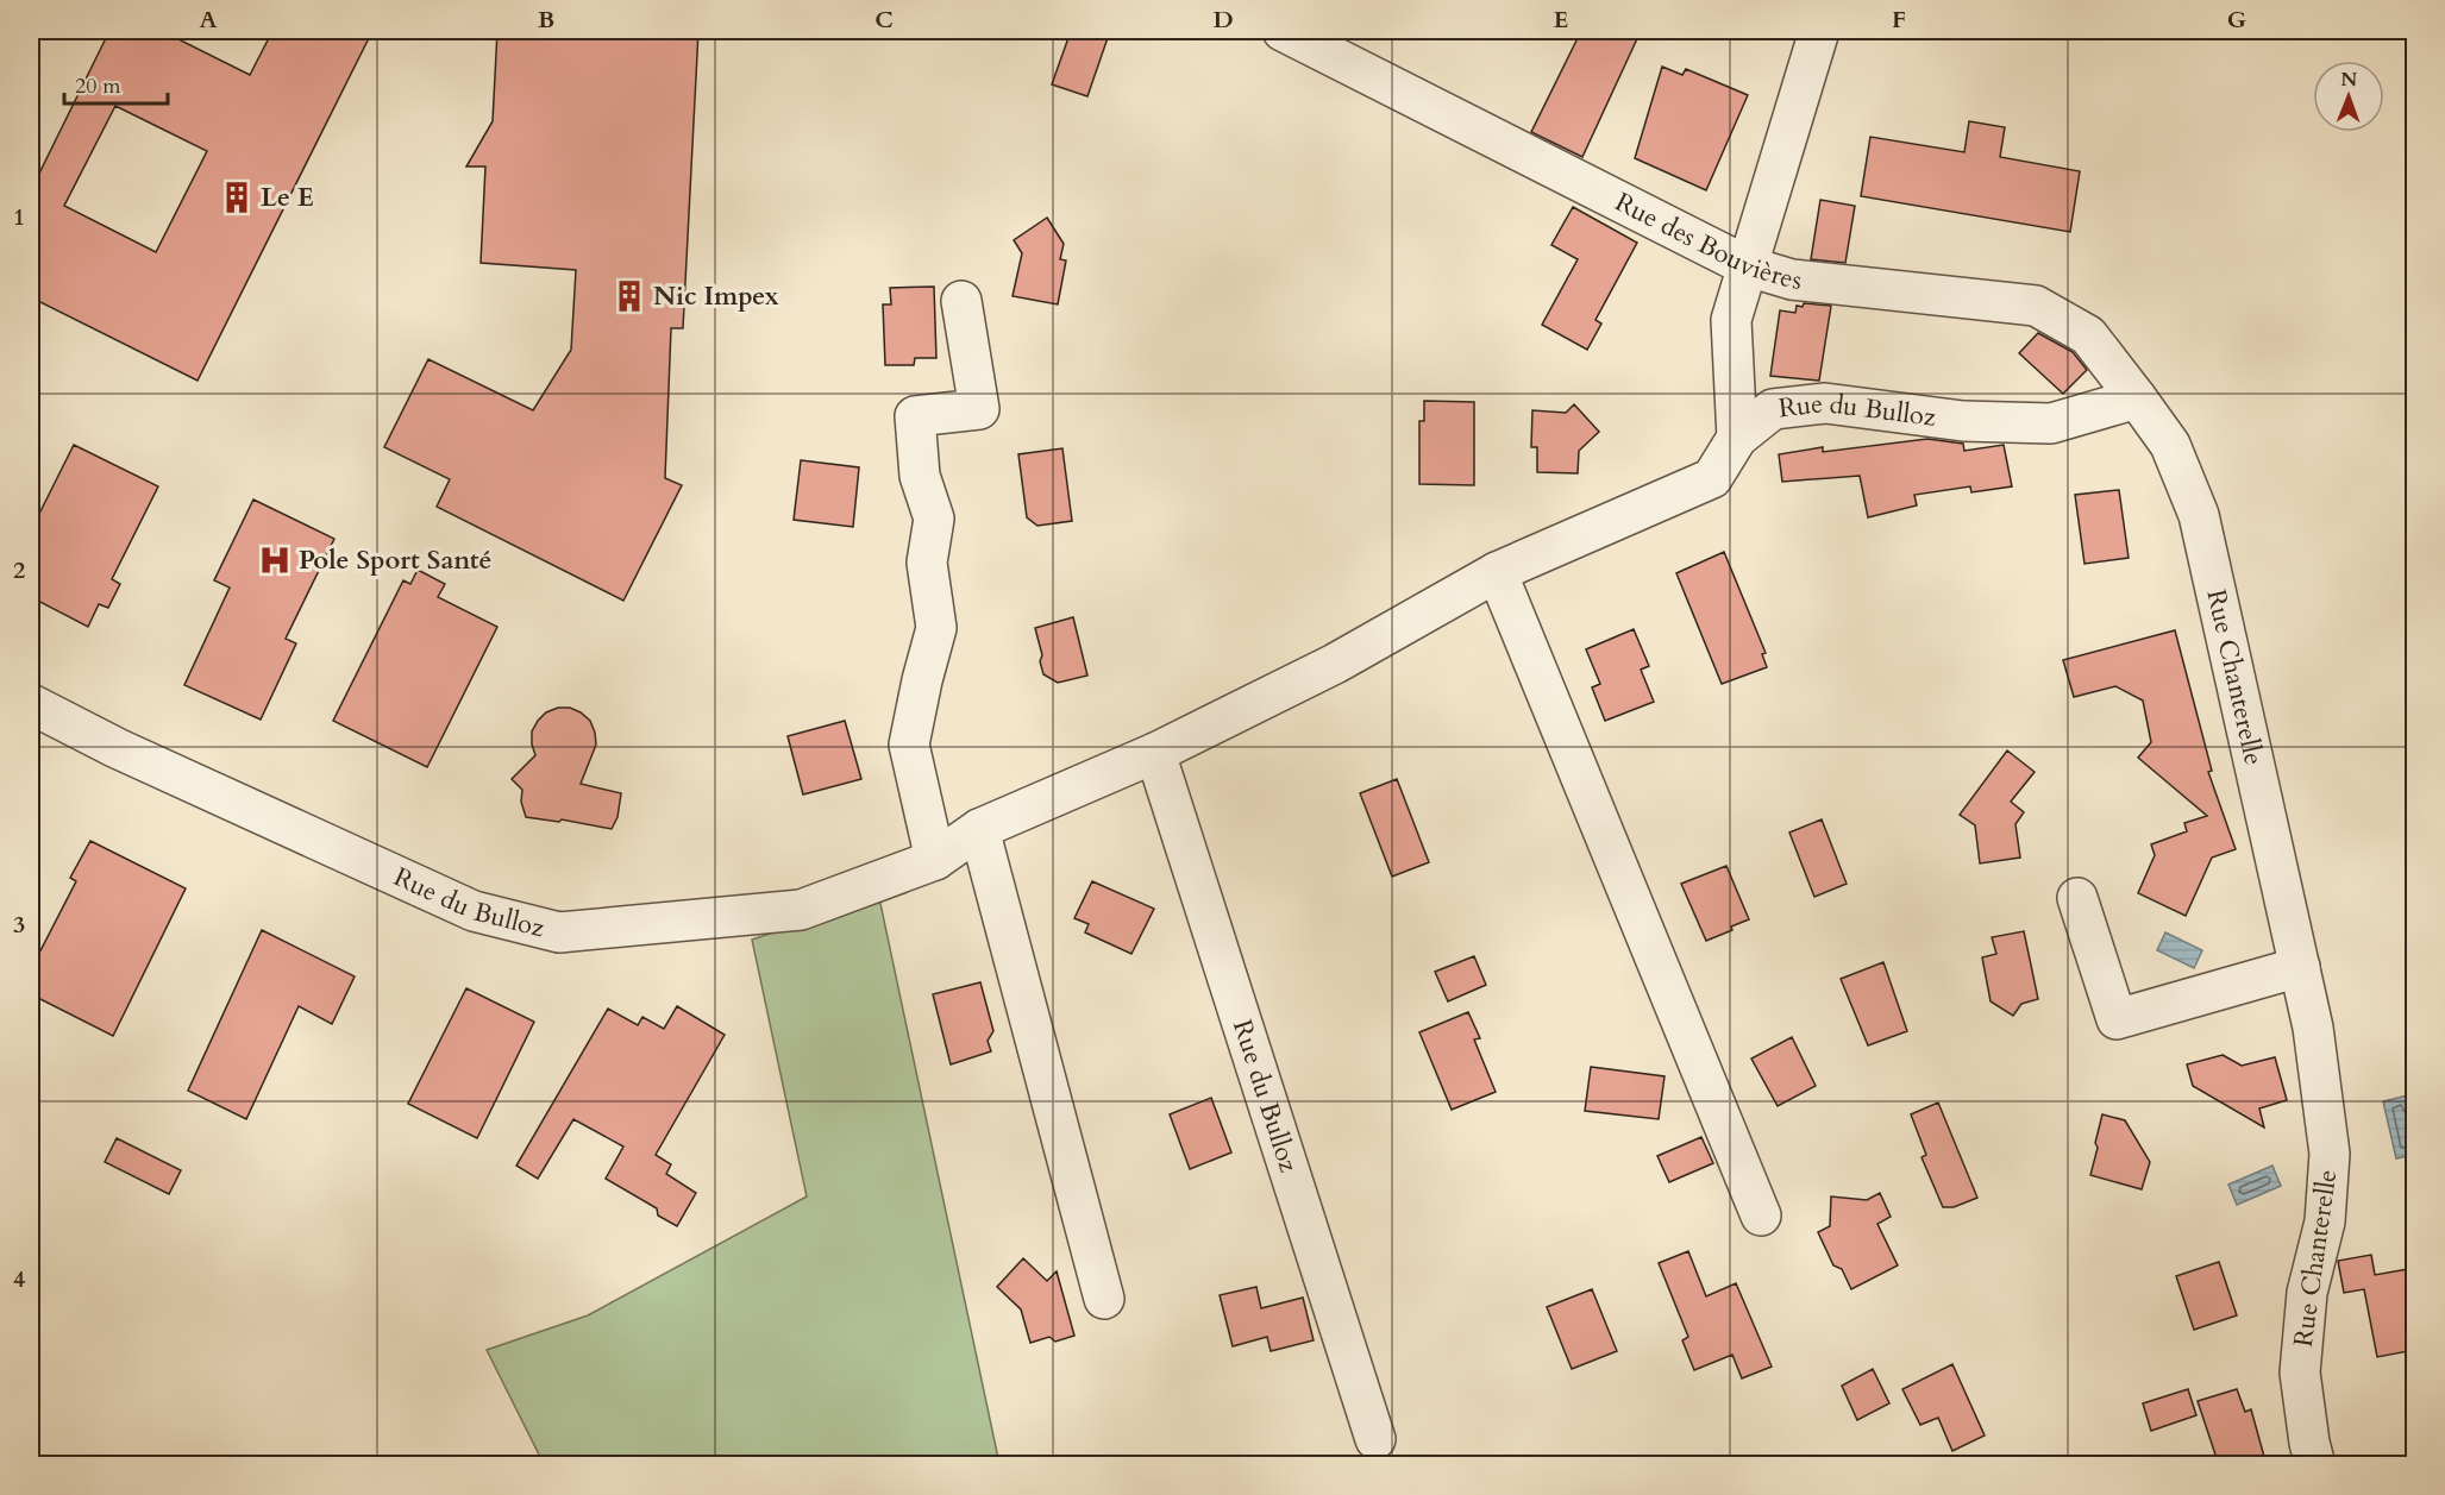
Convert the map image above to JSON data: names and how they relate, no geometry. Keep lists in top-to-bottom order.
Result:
{
  "streets": {
    "street": ["Rue des Bouvières", "Rue du Bulloz", "Rue Chanterelle"]
  },
  "crossings": [
    ["Rue des Bouvières", "Rue du Bulloz"],
    ["Rue des Bouvières", "Rue Chanterelle"],
    ["Rue du Bulloz", "Rue Chanterelle"]
  ],
  "places": {
    "building": ["Le E", "Nic Impex"],
    "hospital": ["Pole Sport Santé"]
  },
  "scale_bar": "20 m",
  "north": "top",
  "grid": {
    "columns": [
      "A",
      "B",
      "C",
      "D",
      "E",
      "F",
      "G"
    ],
    "rows": [
      "1",
      "2",
      "3",
      "4"
    ]
  }
}
